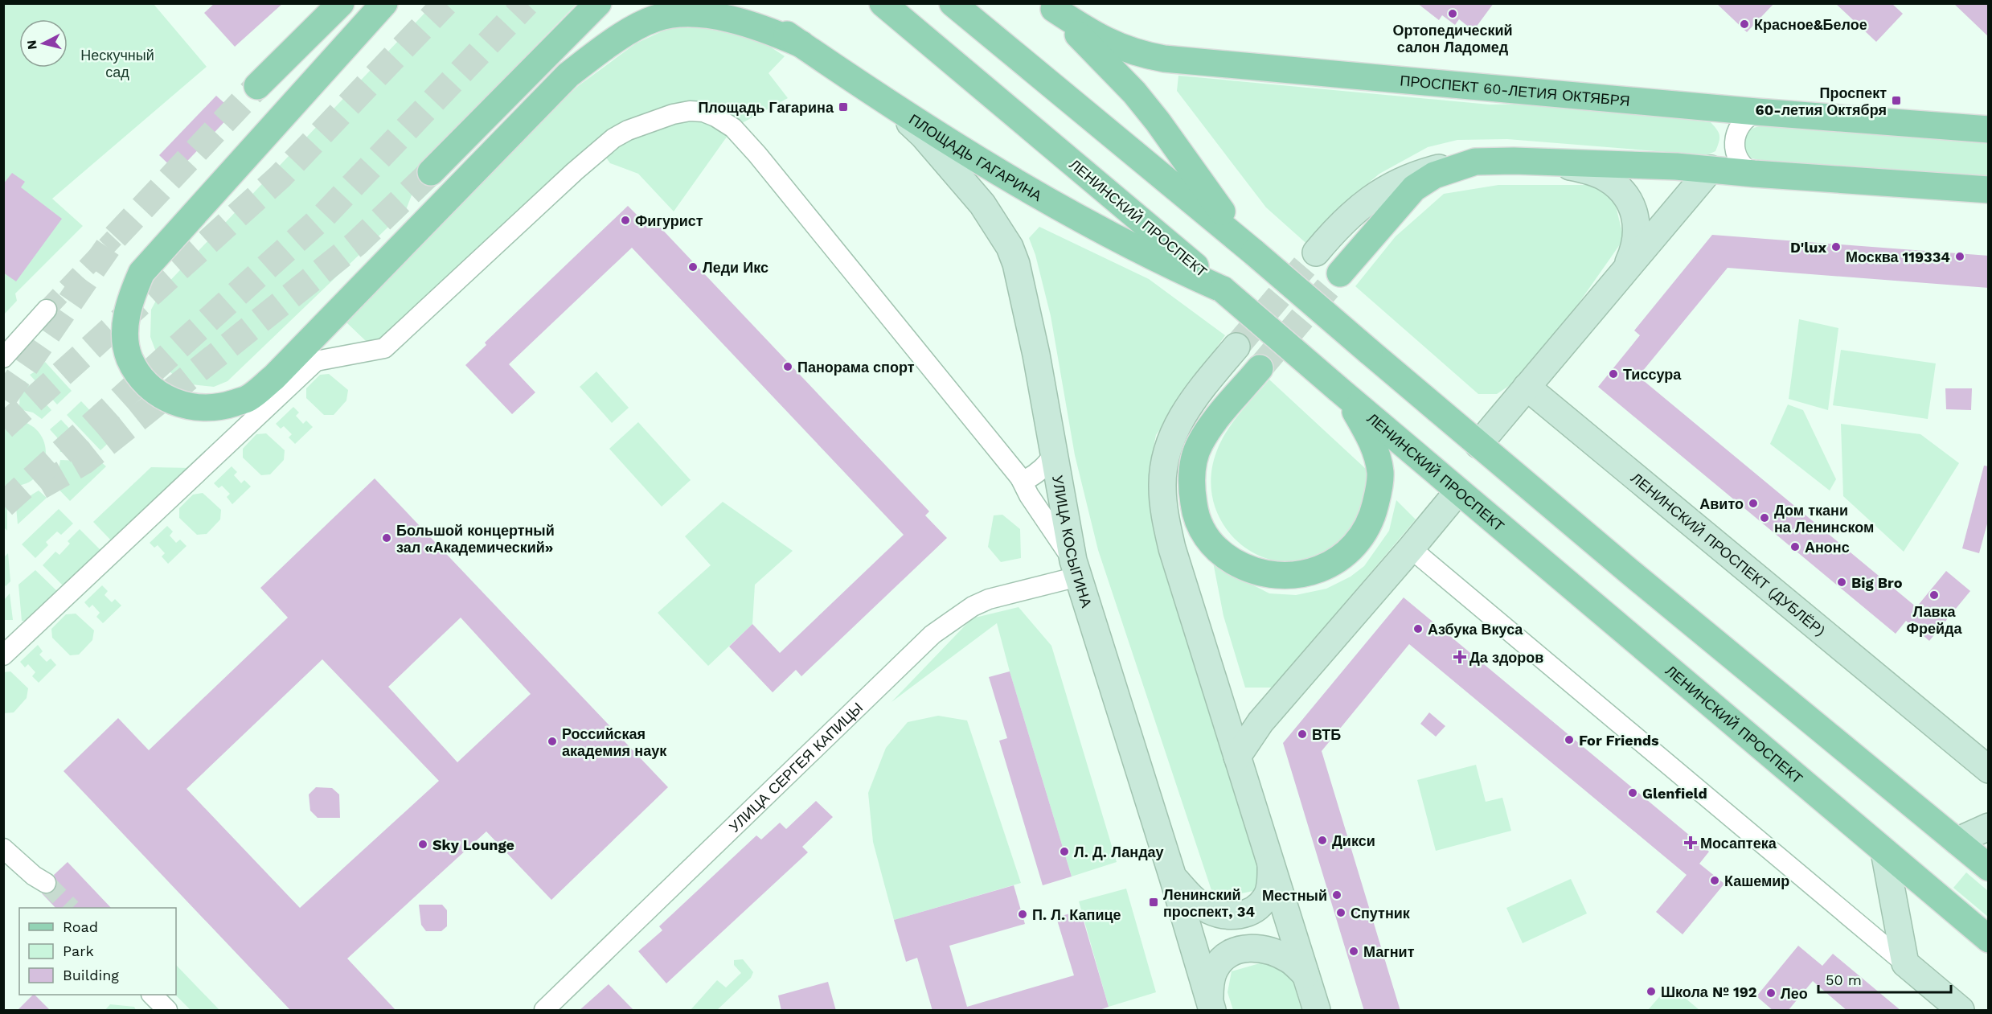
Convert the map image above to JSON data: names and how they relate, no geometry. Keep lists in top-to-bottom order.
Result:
{
  "streets": {
    "main road": [
      "ПРОСПЕКТ 60-ЛЕТИЯ ОКТЯБРЯ",
      "ПЛОЩАДЬ ГАГАРИНА",
      "ЛЕНИНСКИЙ ПРОСПЕКТ",
      "УЛИЦА КОСЫГИНА",
      "ЛЕНИНСКИЙ ПРОСПЕКТ (ДУБЛЁР)"
    ],
    "street": ["УЛИЦА СЕРГЕЯ КАПИЦЫ"]
  },
  "crossings": [
    ["ПЛОЩАДЬ ГАГАРИНА", "ЛЕНИНСКИЙ ПРОСПЕКТ"],
    ["ПЛОЩАДЬ ГАГАРИНА", "УЛИЦА КОСЫГИНА"],
    ["УЛИЦА КОСЫГИНА", "УЛИЦА СЕРГЕЯ КАПИЦЫ"]
  ],
  "parks": ["Нескучный сад"],
  "places": {
    "other": [
      "Ортопедический салон Ладомед",
      "Красное&Белое",
      "Фигурист",
      "D'lux",
      "Москва 119334",
      "Леди Икс",
      "Панорама спорт",
      "Тиссура",
      "Авито",
      "Дом ткани на Ленинском",
      "Большой концертный зал «Академический»",
      "Анонс",
      "Big Bro",
      "Лавка Фрейда",
      "Азбука Вкуса",
      "ВТБ",
      "For Friends",
      "Российская академия наук",
      "Glenfield",
      "Дикси",
      "Sky Lounge",
      "Л. Д. Ландау",
      "Кашемир",
      "Местный",
      "Спутник",
      "П. Л. Капице",
      "Магнит",
      "Школа № 192",
      "Лео"
    ],
    "transit": ["Проспект 60-летия Октября", "Площадь Гагарина", "Ленинский проспект, 34"],
    "health": ["Да здоров", "Мосаптека"]
  },
  "legend": ["Road", "Park", "Building"],
  "scale_bar": "50 m",
  "north": "left"
}
